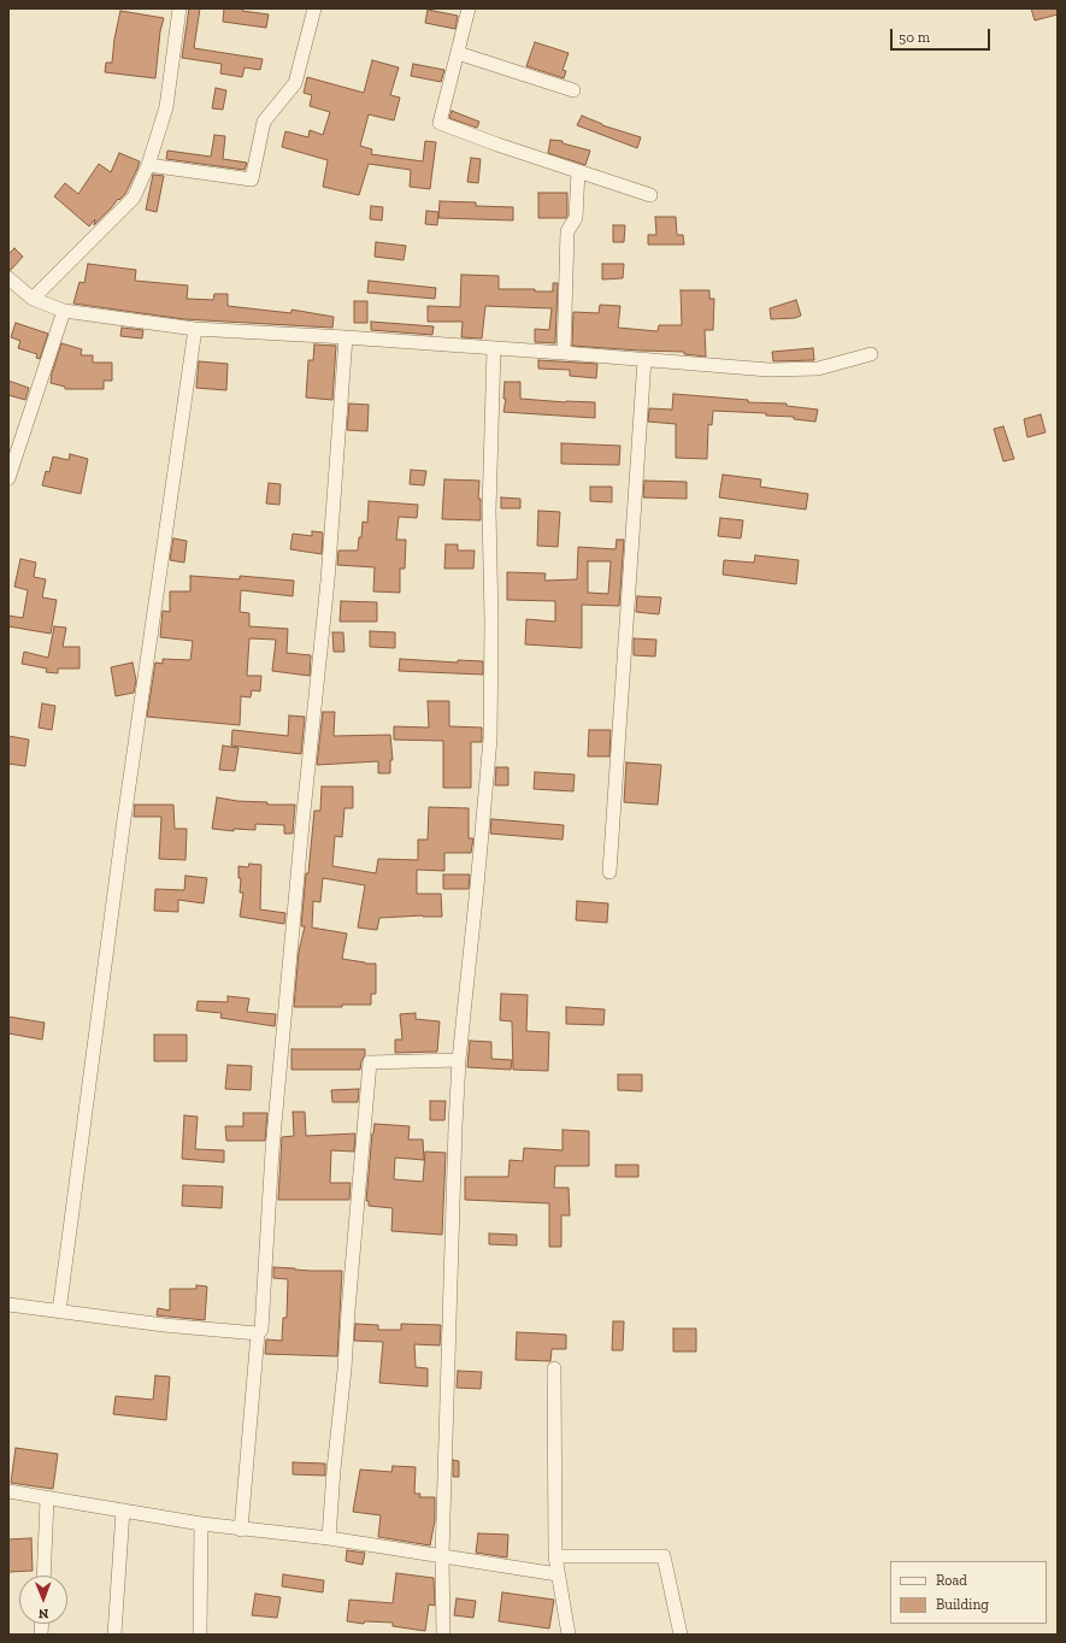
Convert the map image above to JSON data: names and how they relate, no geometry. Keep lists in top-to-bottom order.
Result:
{
  "legend": ["Road", "Building"],
  "scale_bar": "50 m",
  "north": "bottom"
}
